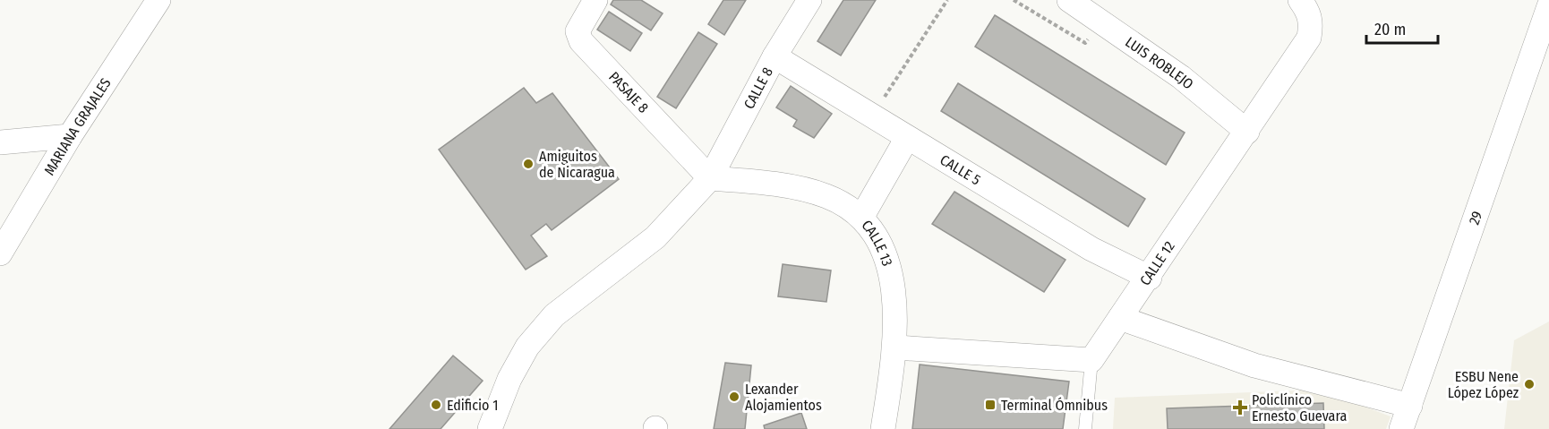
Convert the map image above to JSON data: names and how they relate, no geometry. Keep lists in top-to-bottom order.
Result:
{
  "streets": {
    "street": [
      "LUIS ROBLEJO",
      "CALLE 8",
      "PASAJE 8",
      "MARIANA GRAJALES",
      "CALLE 5",
      "29",
      "CALLE 13",
      "CALLE 12"
    ]
  },
  "crossings": [
    ["LUIS ROBLEJO", "CALLE 12"],
    ["CALLE 8", "PASAJE 8"],
    ["CALLE 8", "CALLE 5"],
    ["CALLE 8", "CALLE 13"],
    ["PASAJE 8", "CALLE 13"],
    ["CALLE 5", "CALLE 12"]
  ],
  "places": {
    "other": [
      "Amiguitos de Nicaragua",
      "ESBU Nene López López",
      "Lexander Alojamientos",
      "Edificio 1"
    ],
    "transit": ["Terminal Ómnibus"],
    "health": ["Policlínico Ernesto Guevara"]
  },
  "scale_bar": "20 m"
}
